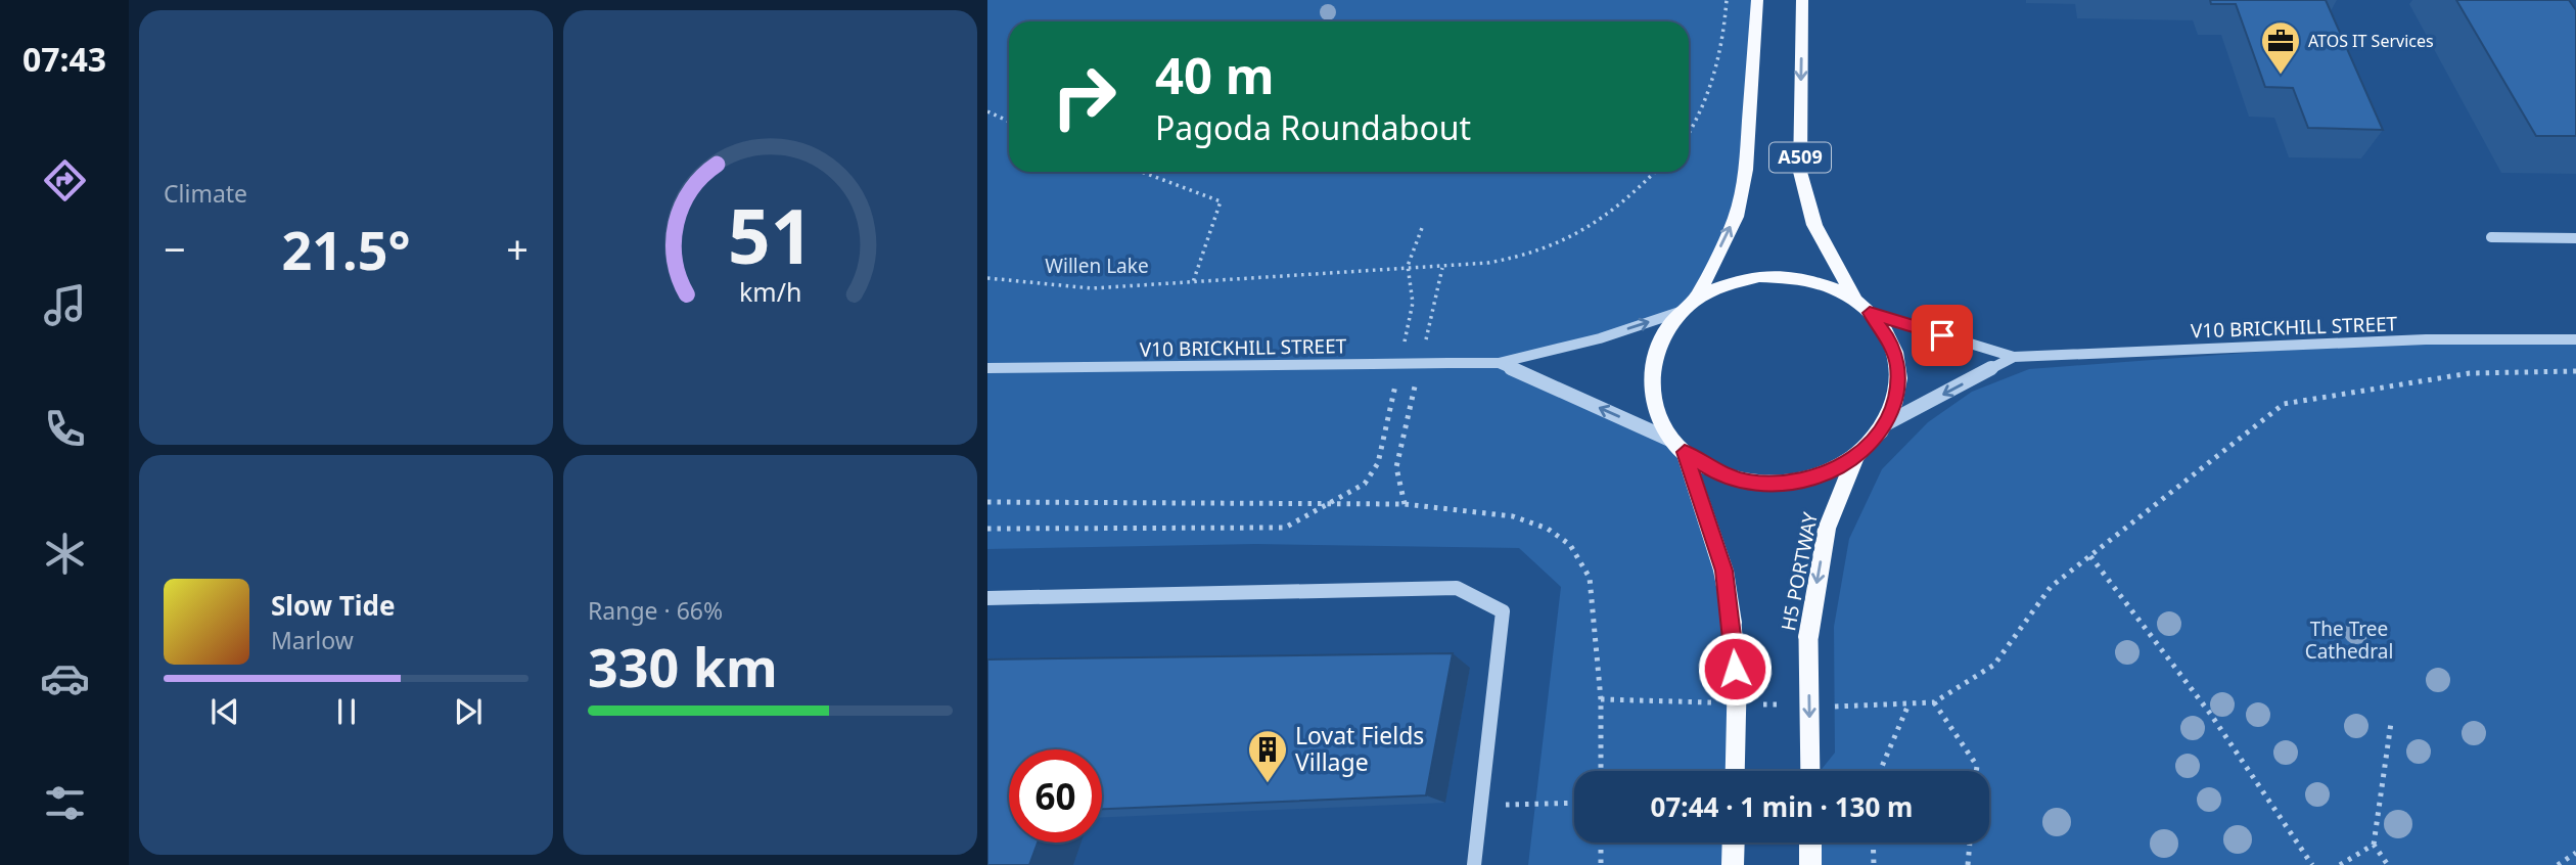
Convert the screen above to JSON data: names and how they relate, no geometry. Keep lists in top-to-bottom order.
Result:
{
  "streets": {
    "main road": ["A509", "H5 PORTWAY"],
    "street": ["V10 BRICKHILL STREET"]
  },
  "crossings": [
    ["A509", "V10 BRICKHILL STREET"],
    ["A509", "H5 PORTWAY"],
    ["V10 BRICKHILL STREET", "H5 PORTWAY"]
  ],
  "parks": ["Willen Lake", "The Tree Cathedral"],
  "places": {
    "office": ["ATOS IT Services"],
    "building": ["Lovat Fields Village"]
  },
  "page": {
    "tabs": "07:43",
    "tile": [
      "Climate",
      ["Range · 66%", "330 km"]
    ],
    "turn": ["40 m", "Pagoda Roundabout"],
    "heat": ["−", "21.5°", "+"],
    "song": ["Slow Tide", "Marlow"],
    "limit": "60",
    "trip": "07:44 · 1 min · 130 m",
    "gauge": ["51", "km/h"]
  }
}
